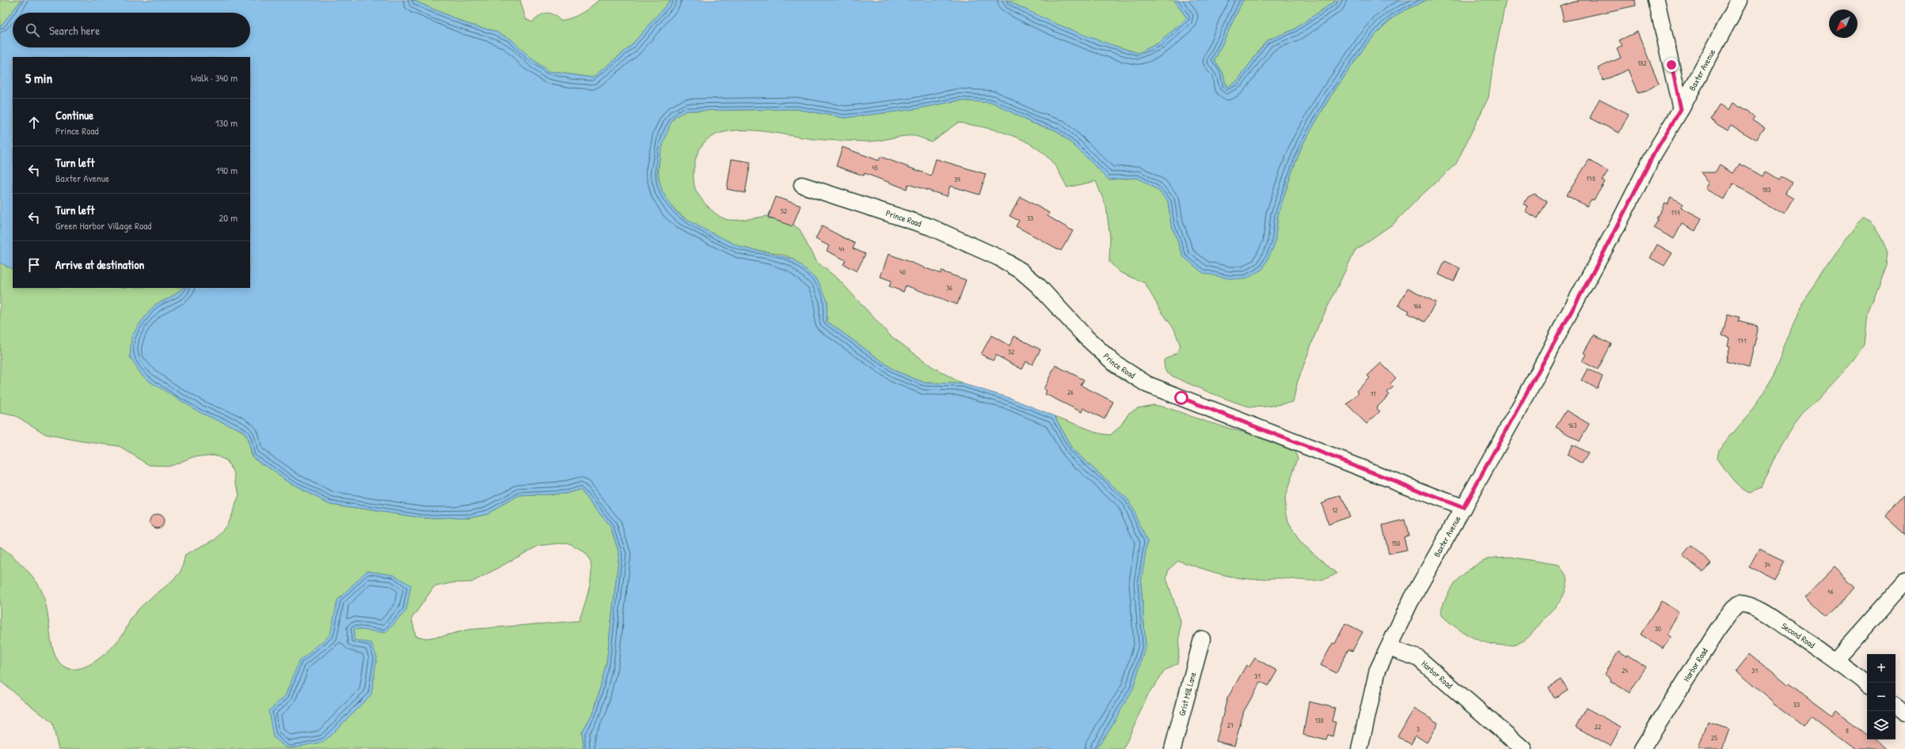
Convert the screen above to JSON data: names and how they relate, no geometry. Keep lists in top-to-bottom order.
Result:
{
  "streets": {
    "street": [
      "Baxter Avenue",
      "Prince Road",
      "Second Road",
      "Harbor Road",
      "Grist Mill Lane"
    ]
  },
  "crossings": [
    ["Baxter Avenue", "Prince Road"],
    ["Baxter Avenue", "Harbor Road"],
    ["Second Road", "Harbor Road"]
  ],
  "house_numbers": [
    "182",
    "45",
    "178",
    "39",
    "183",
    "52",
    "179",
    "33",
    "44",
    "40",
    "36",
    "166",
    "171",
    "32",
    "26",
    "11",
    "163",
    "12",
    "150",
    "34",
    "46",
    "30",
    "24",
    "31",
    "31",
    "33",
    "138",
    "27",
    "22",
    "3",
    "8",
    "25"
  ],
  "north": "bottom left",
  "page": {
    "search": "Search here",
    "heading": ["5 min", "Walk · 340 m"],
    "list": [
      ["Continue", "Prince Road", "130 m"],
      ["Turn left", "Baxter Avenue", "190 m"],
      ["Turn left", "Green Harbor Village Road", "20 m"],
      "Arrive at destination"
    ],
    "map_buttons": ["+", "−"]
  }
}
